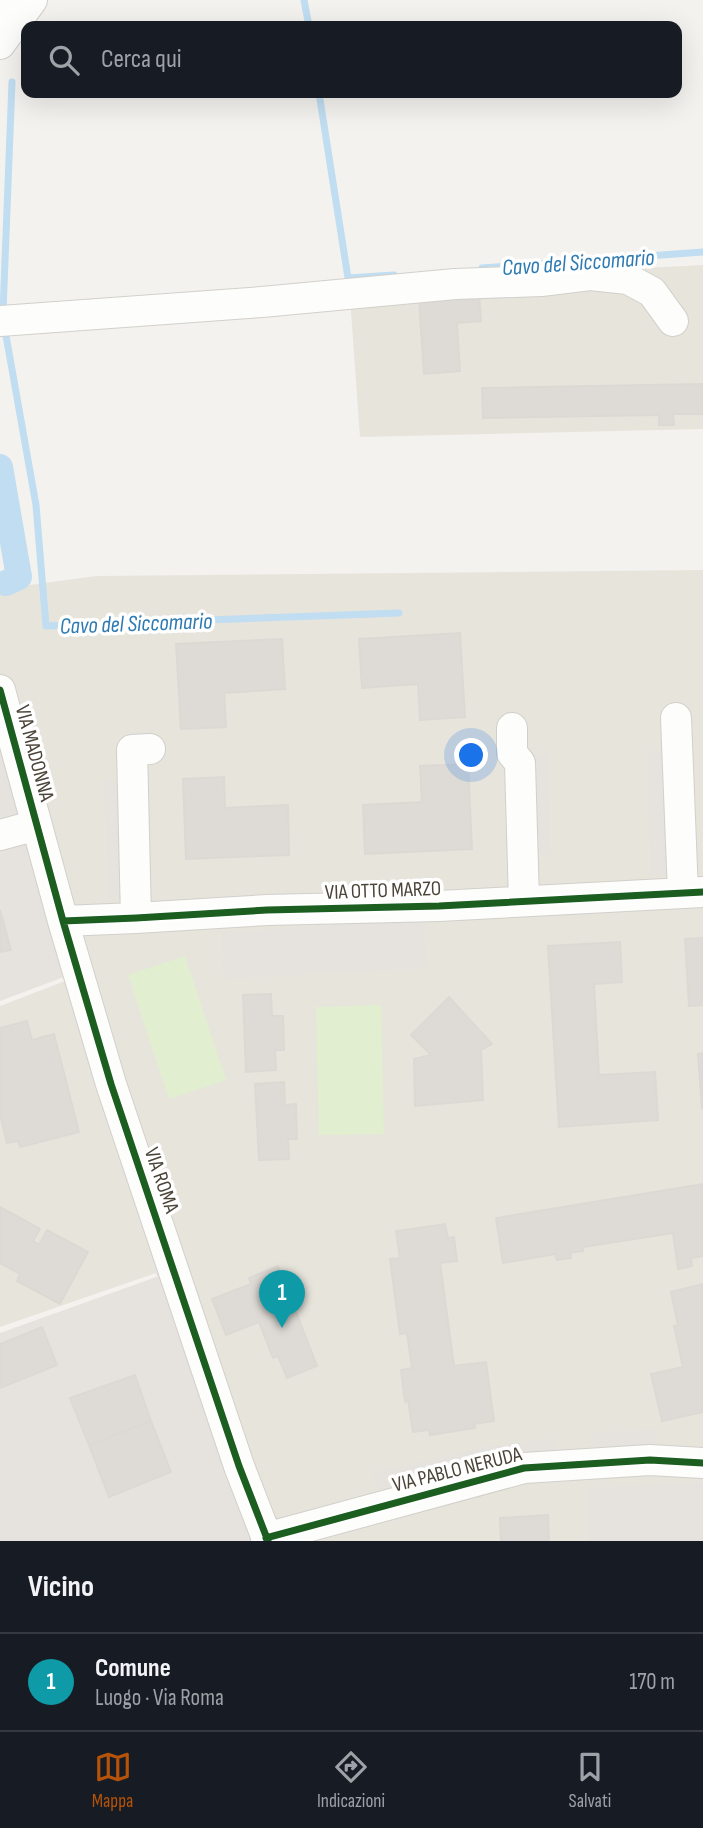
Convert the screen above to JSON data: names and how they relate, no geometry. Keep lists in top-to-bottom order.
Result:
{
  "streets": {
    "street": [
      "VIA MADONNA",
      "VIA OTTO MARZO",
      "VIA ROMA",
      "VIA PABLO NERUDA"
    ]
  },
  "crossings": [
    ["VIA MADONNA", "VIA ROMA"],
    ["VIA OTTO MARZO", "VIA ROMA"],
    ["VIA ROMA", "VIA PABLO NERUDA"]
  ],
  "water": ["Cavo del Siccomario"],
  "page": {
    "search": "Cerca qui",
    "pins": "1",
    "heading": "Vicino",
    "list": [
      {
        "mark": "1",
        "name": "Comune",
        "note": "Luogo · Via Roma",
        "value": "170 m"
      }
    ],
    "nav": ["Mappa", "Indicazioni", "Salvati"]
  }
}
